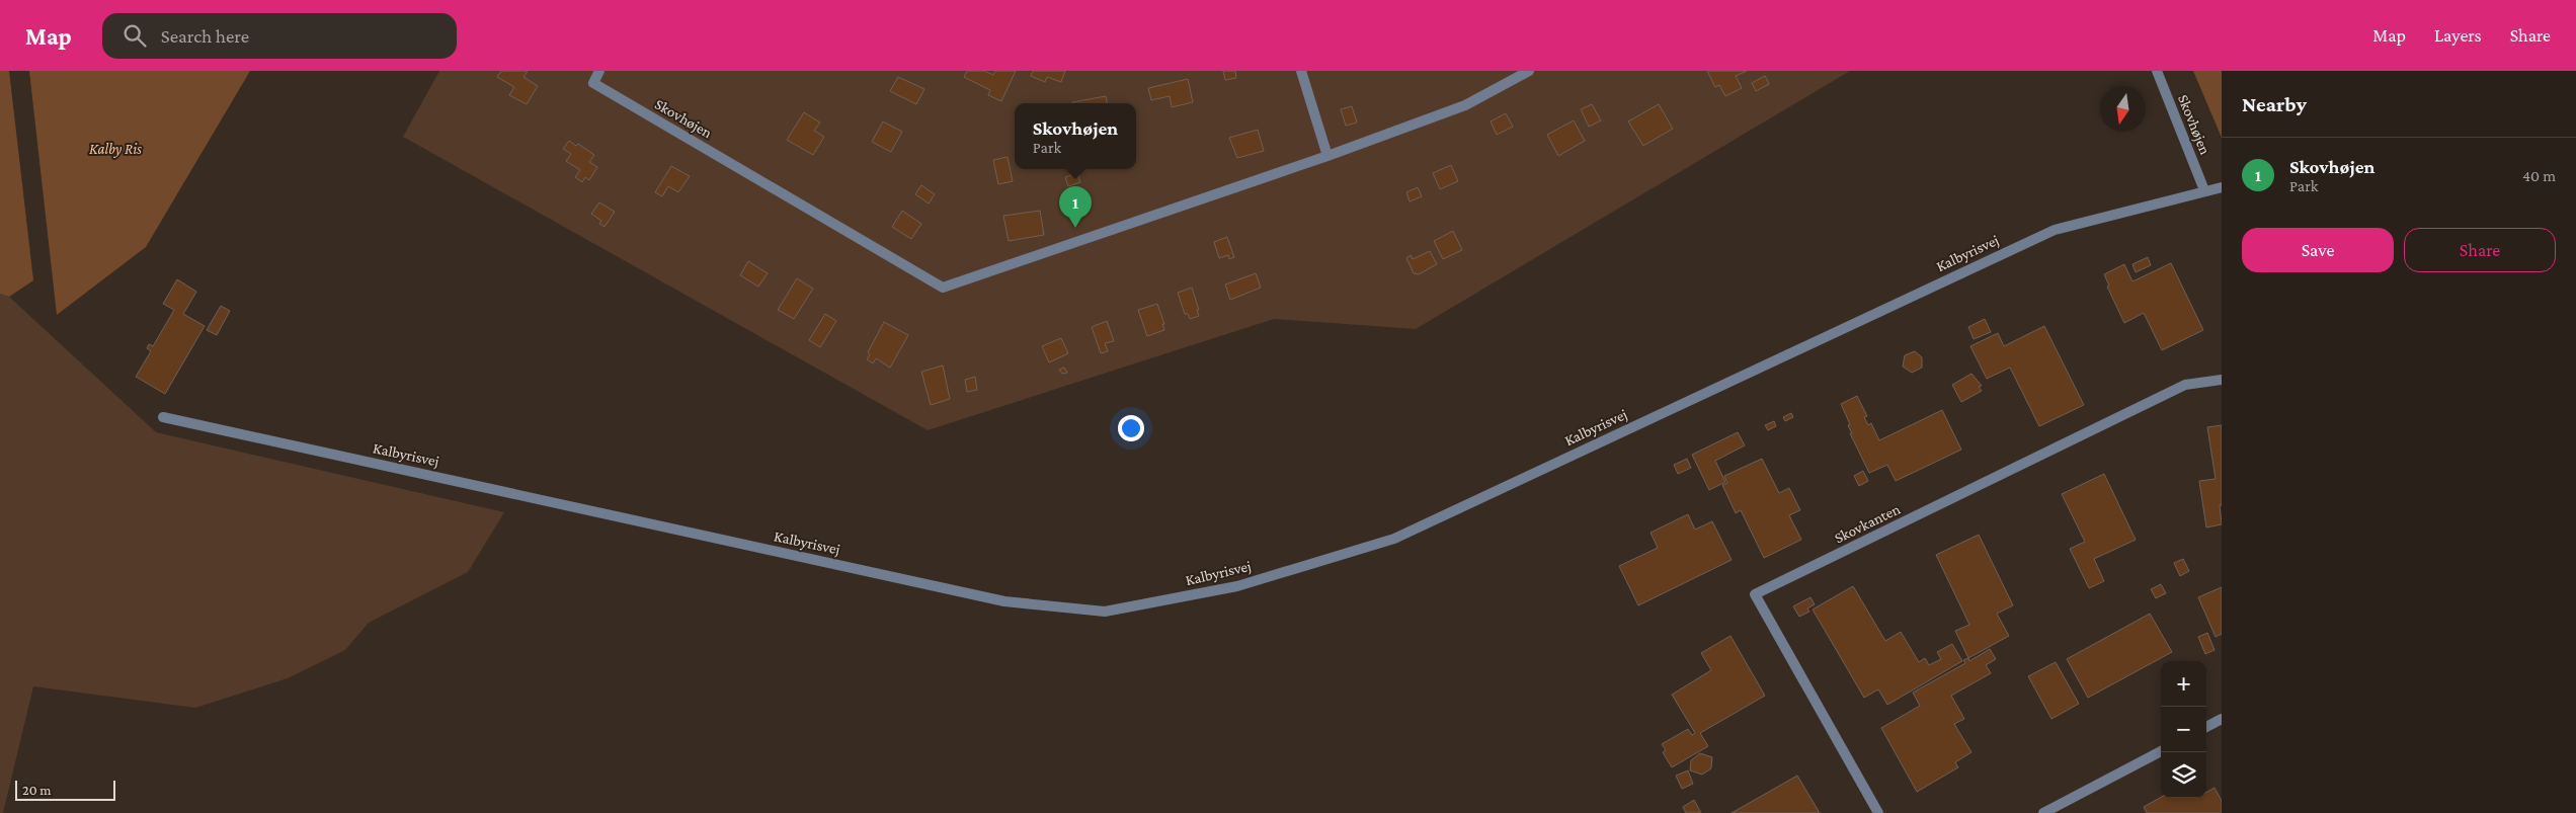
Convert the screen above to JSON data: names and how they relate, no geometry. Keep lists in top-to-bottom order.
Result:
{
  "streets": {
    "street": ["Skovhøjen", "Kalbyrisvej", "Skovkanten"]
  },
  "crossings": [
    ["Skovhøjen", "Kalbyrisvej"]
  ],
  "parks": ["Kalby Ris"],
  "scale_bar": "20 m",
  "north": "bottom",
  "page": {
    "header": "Map",
    "search": "Search here",
    "nav": ["Map", "Layers", "Share"],
    "heading": "Nearby",
    "popup": ["Skovhøjen", "Park"],
    "list": [
      {
        "mark": "1",
        "name": "Skovhøjen",
        "note": "Park",
        "value": "40 m"
      }
    ],
    "pins": "1",
    "buttons": ["Save", "Share"],
    "map_buttons": ["+", "−"],
    "scale": "20 m"
  }
}
